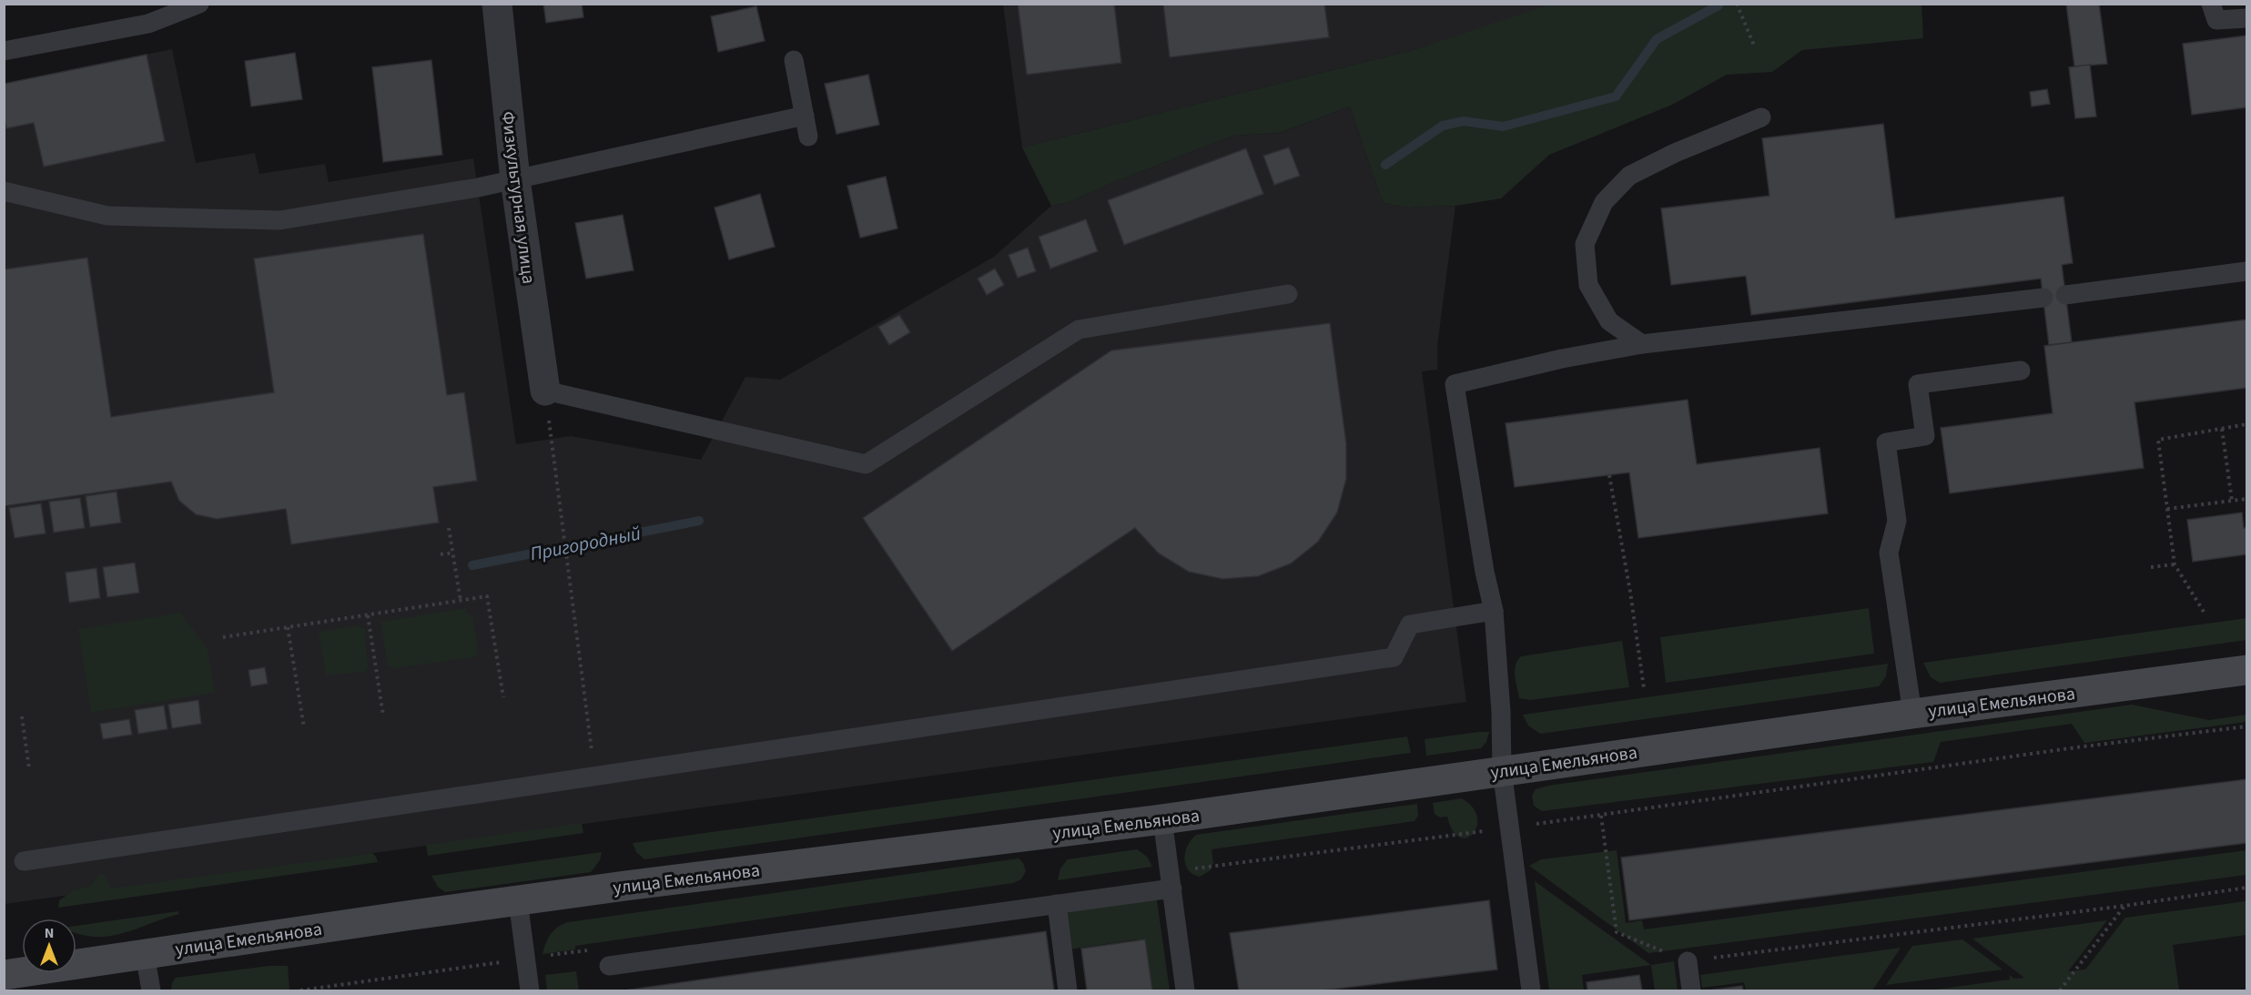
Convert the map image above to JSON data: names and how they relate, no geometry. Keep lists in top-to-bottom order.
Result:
{
  "streets": {
    "main road": ["улица Емельянова"],
    "street": ["Физкультурная улица"]
  },
  "water": ["Пригородный"],
  "north": "top"
}
